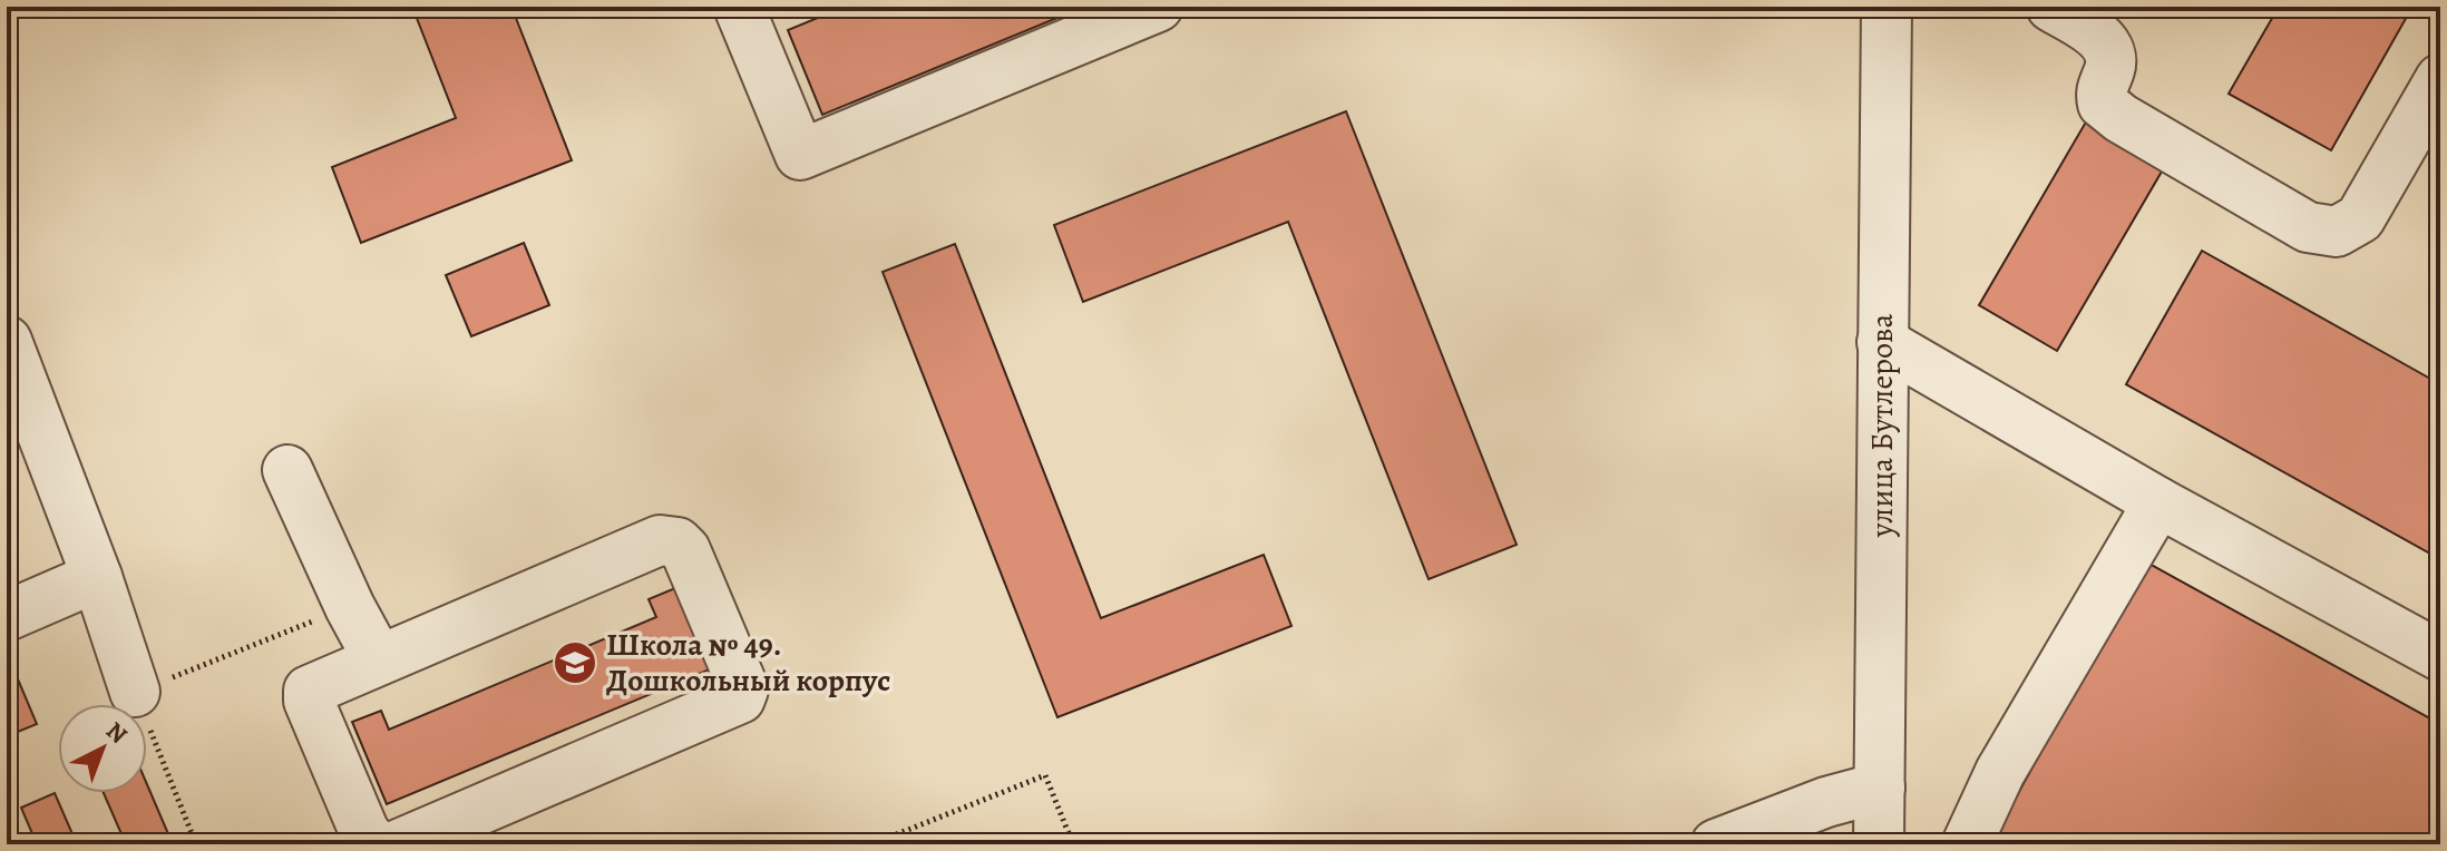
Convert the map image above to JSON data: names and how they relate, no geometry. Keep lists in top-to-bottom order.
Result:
{
  "streets": {
    "street": ["улица Бутлерова"]
  },
  "places": {
    "school or university": ["Школа № 49. Дошкольный корпус"]
  },
  "north": "top right"
}
